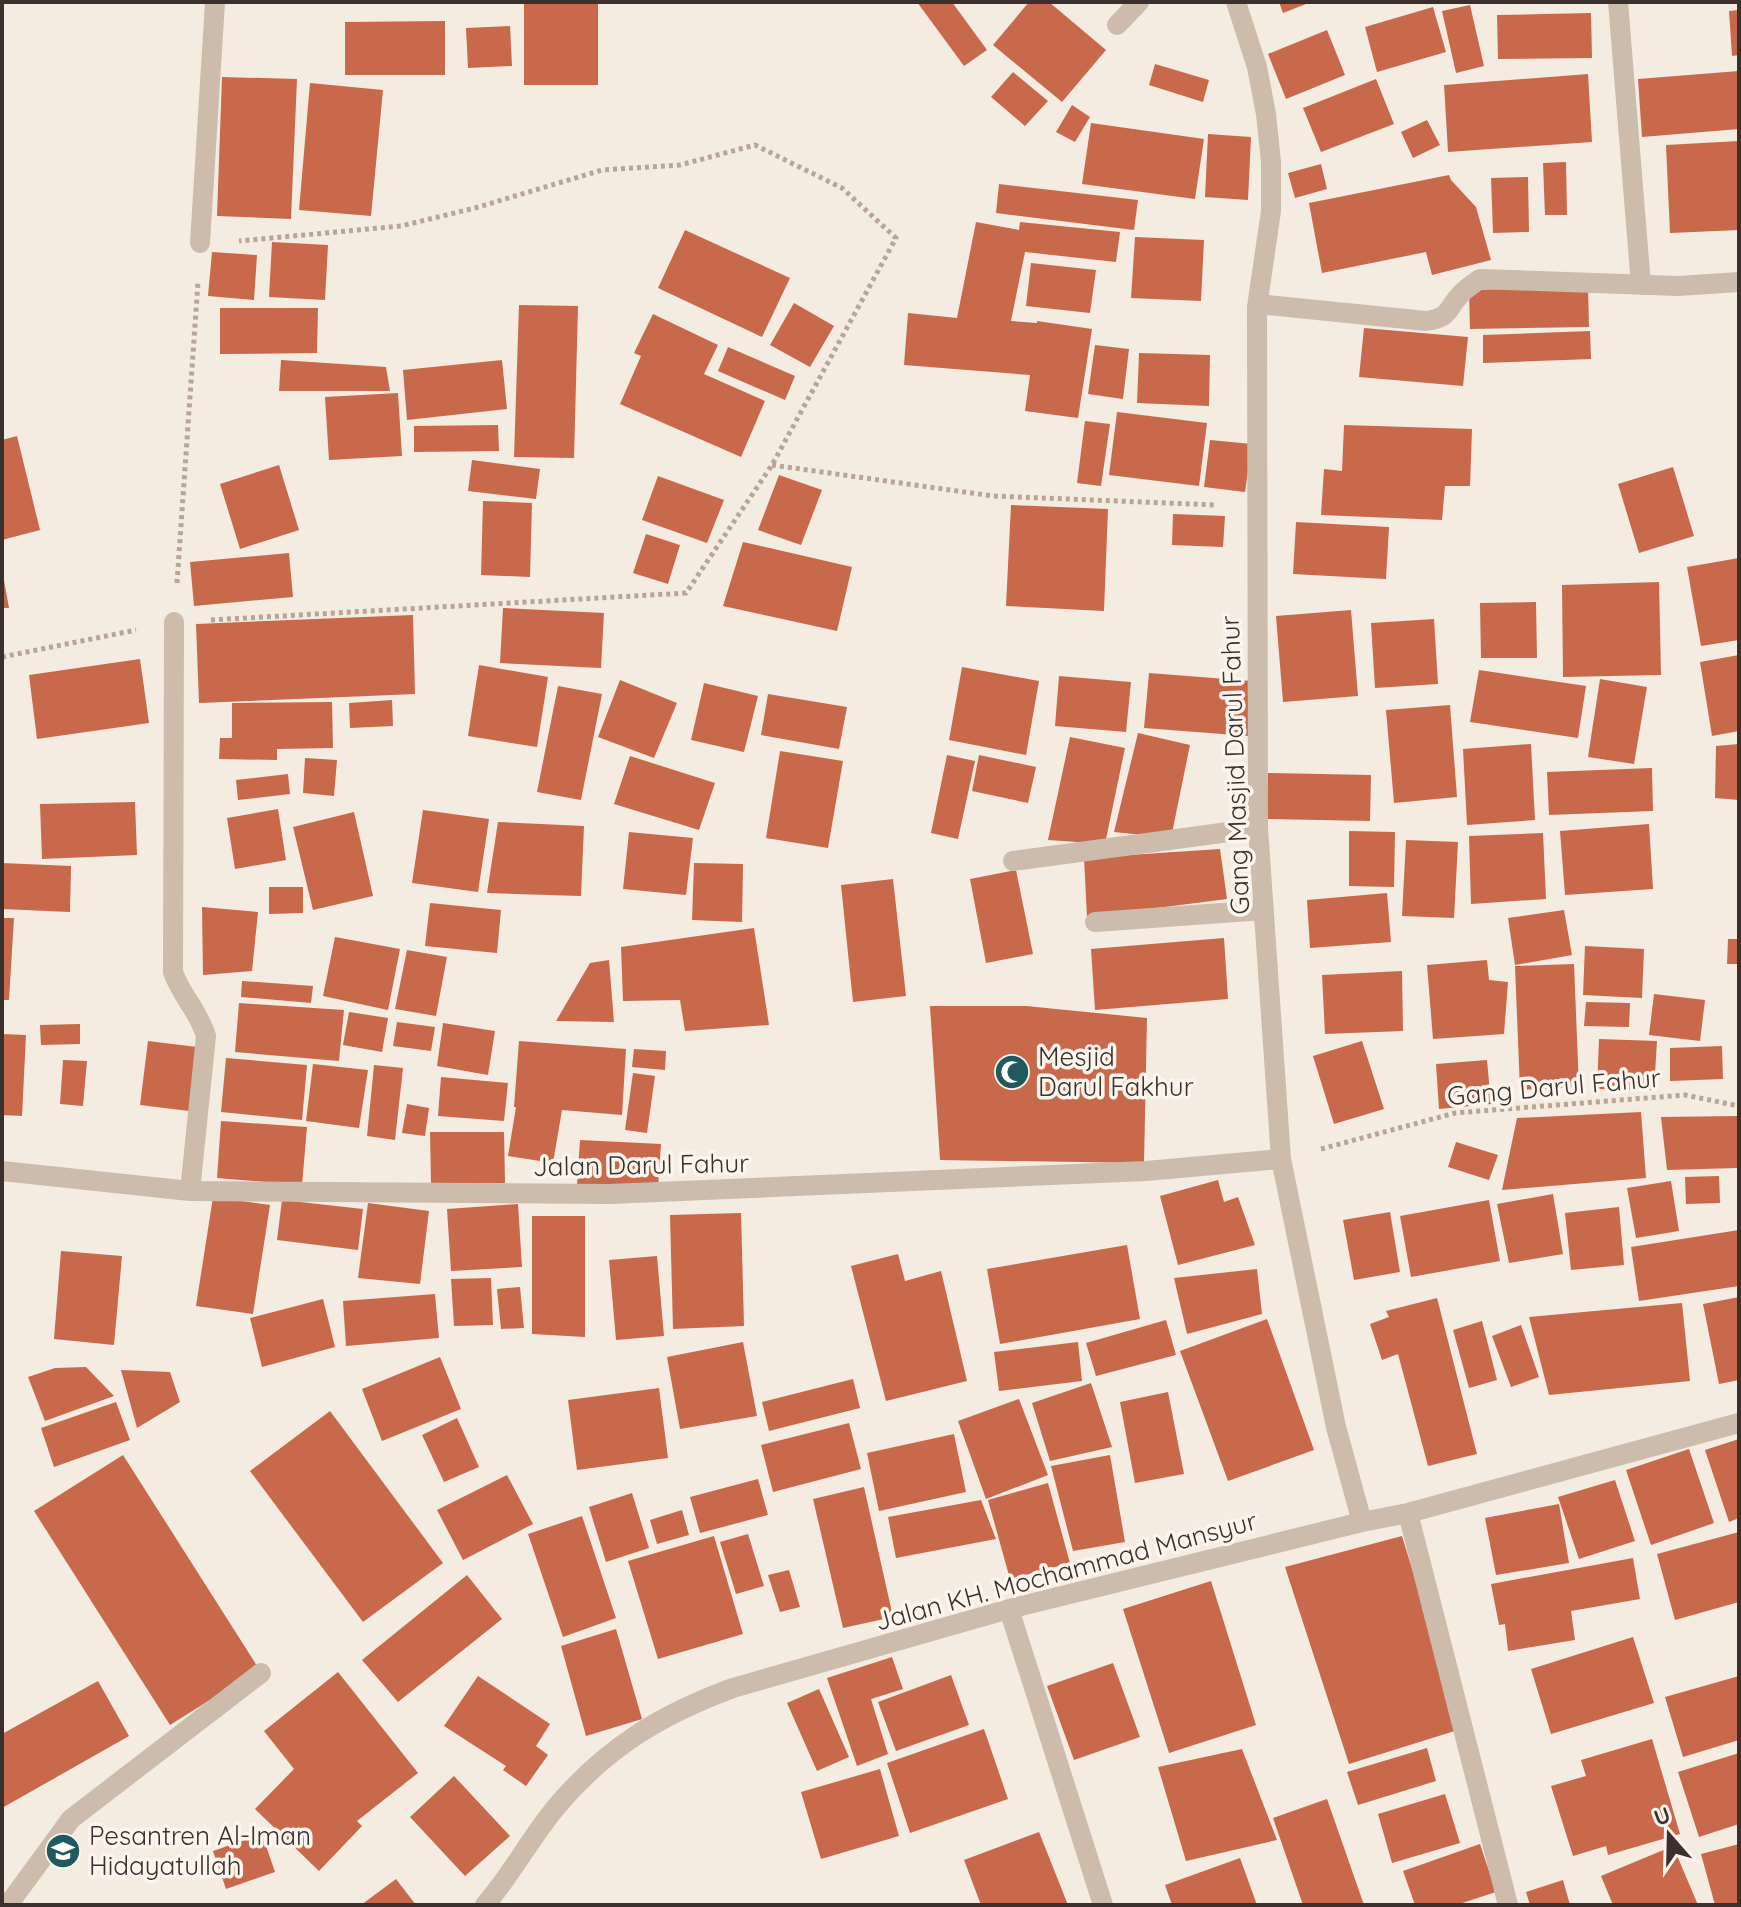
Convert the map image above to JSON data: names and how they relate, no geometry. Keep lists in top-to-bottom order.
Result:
{
  "streets": {
    "street": ["Gang Masjid Darul Fahur", "Jalan Darul Fahur", "Jalan KH. Mochammad Mansyur"],
    "path": ["Gang Darul Fahur"]
  },
  "crossings": [
    ["Gang Masjid Darul Fahur", "Gang Darul Fahur"],
    ["Gang Masjid Darul Fahur", "Jalan Darul Fahur"],
    ["Gang Masjid Darul Fahur", "Jalan KH. Mochammad Mansyur"],
    ["Gang Darul Fahur", "Jalan Darul Fahur"]
  ],
  "places": {
    "mosque": ["Mesjid Darul Fakhur"],
    "school or university": ["Pesantren Al-Iman Hidayatullah"]
  },
  "north": "top"
}
